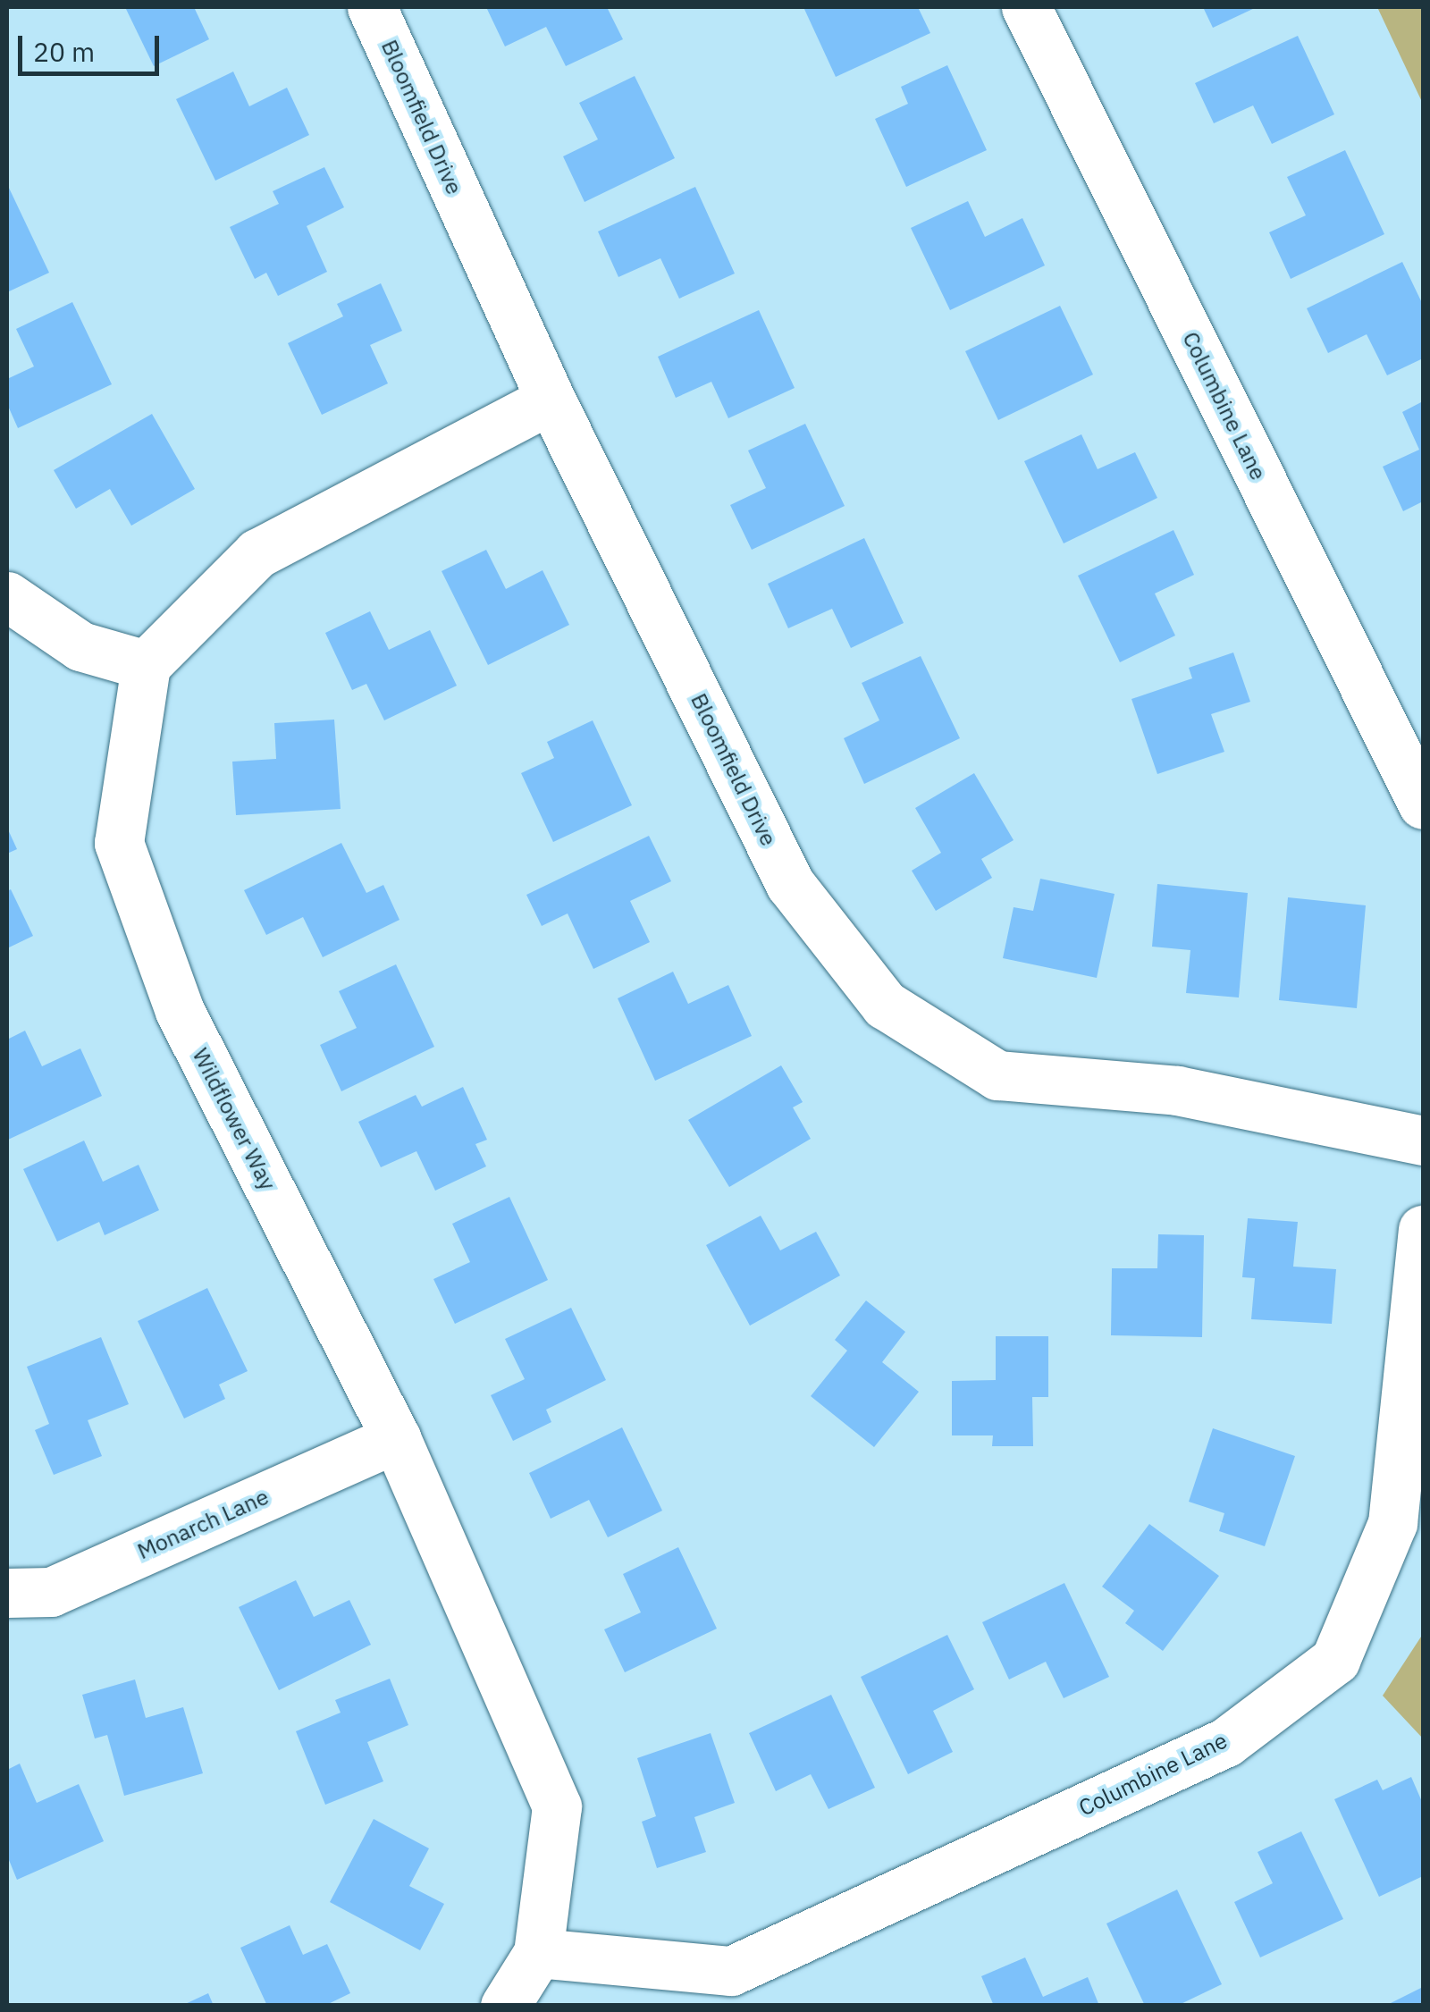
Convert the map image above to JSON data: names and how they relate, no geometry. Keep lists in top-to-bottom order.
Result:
{
  "streets": {
    "street": [
      "Bloomfield Drive",
      "Columbine Lane",
      "Wildflower Way",
      "Monarch Lane"
    ]
  },
  "crossings": [
    ["Columbine Lane", "Wildflower Way"],
    ["Wildflower Way", "Monarch Lane"]
  ],
  "scale_bar": "20 m"
}
